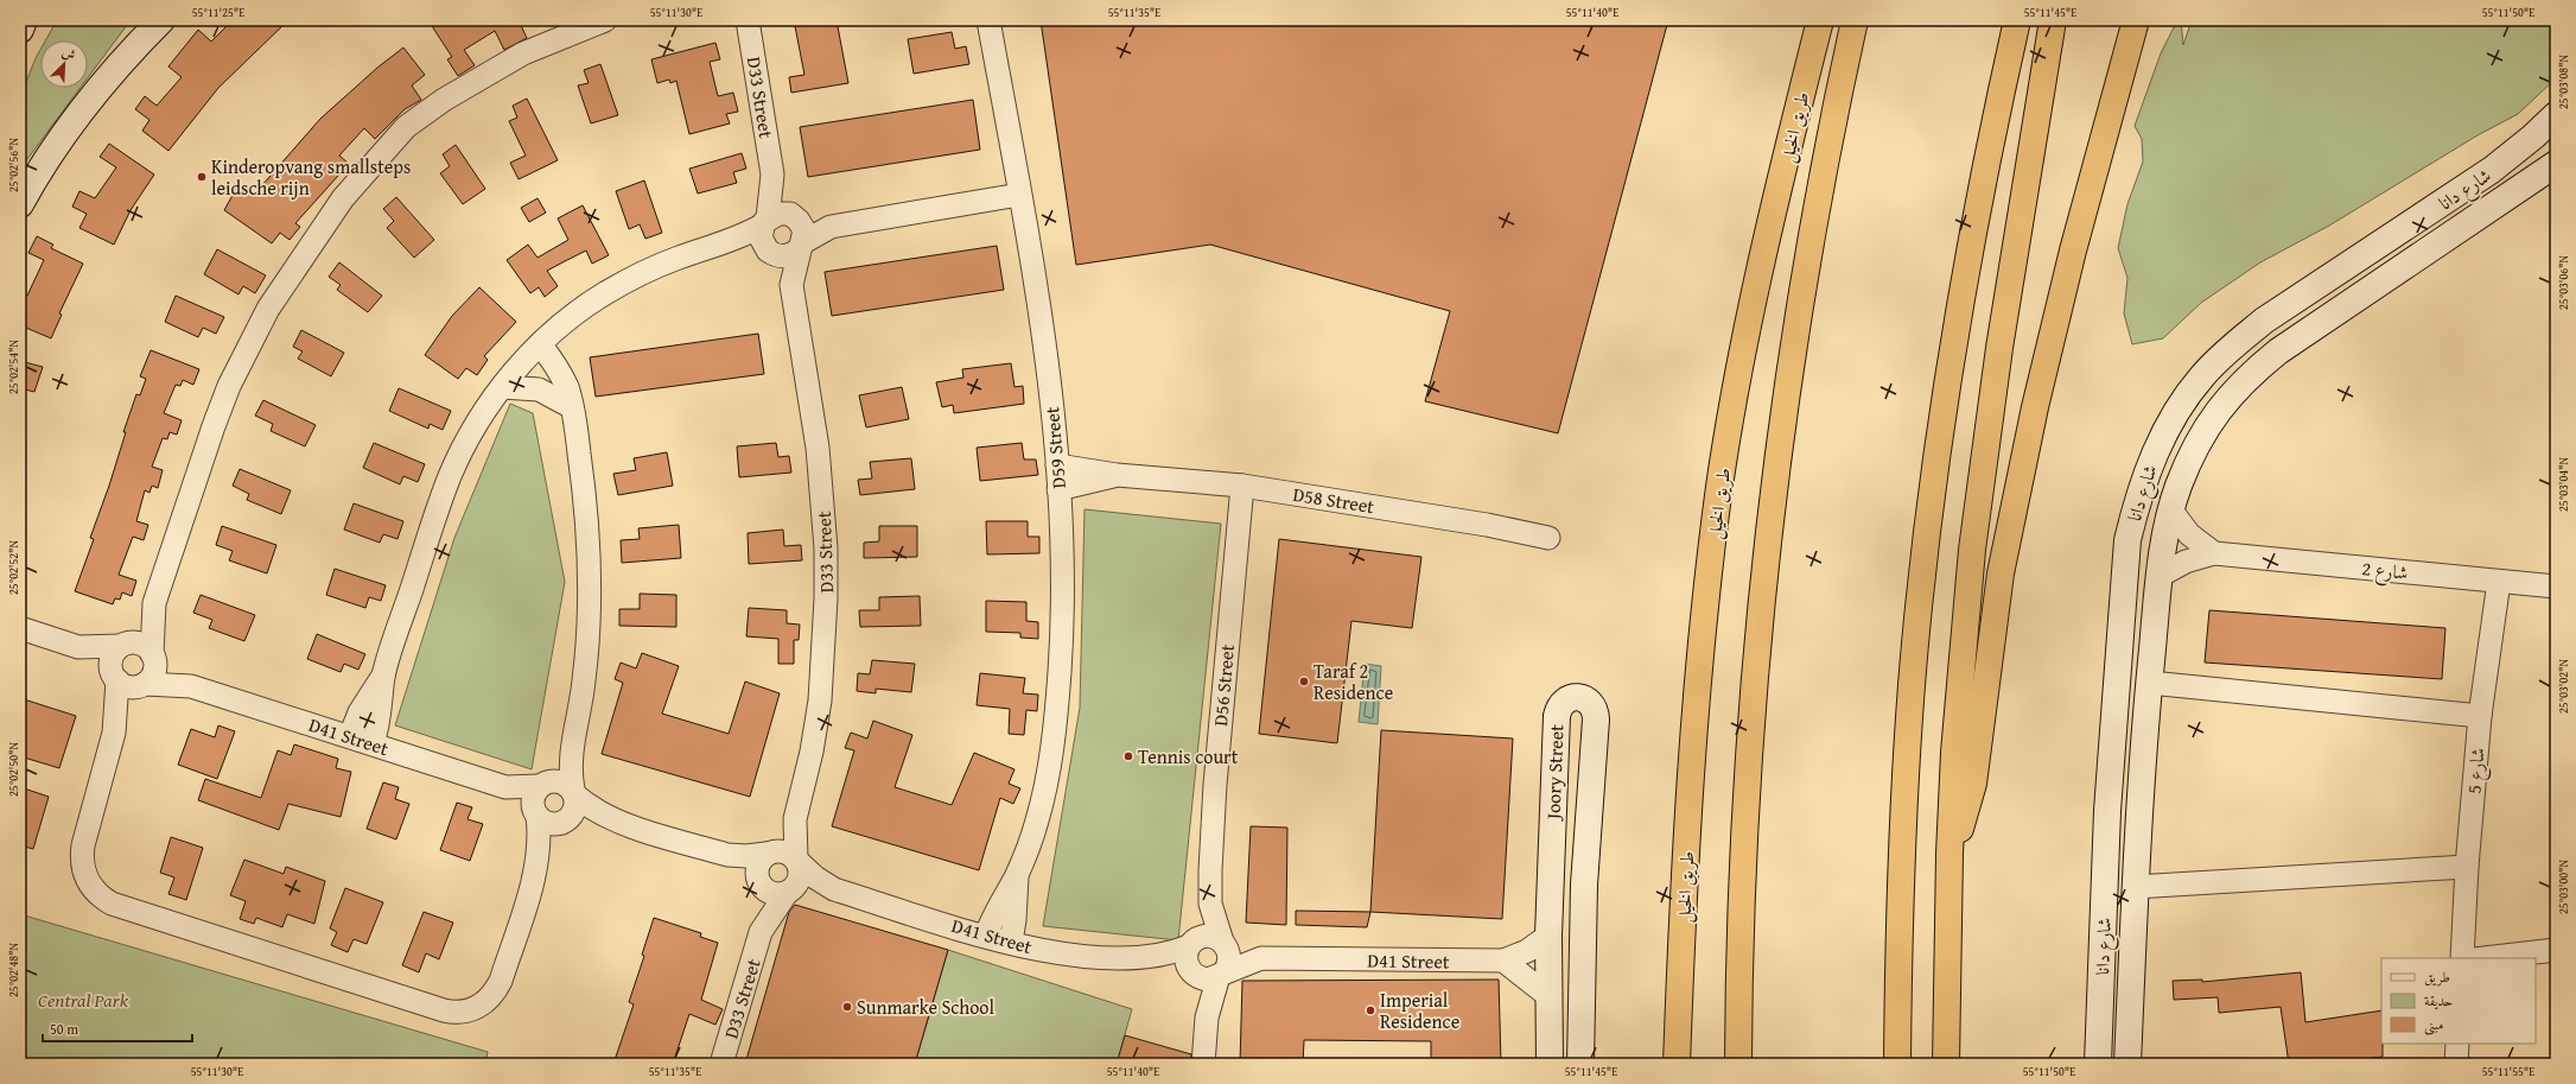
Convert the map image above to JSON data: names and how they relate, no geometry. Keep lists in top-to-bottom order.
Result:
{
  "streets": {
    "highway": ["طريق الخيل"],
    "street": [
      "D33 Street",
      "شارع دانا",
      "D59 Street",
      "D58 Street",
      "شارع 2",
      "D56 Street",
      "D41 Street",
      "شارع 5",
      "Joory Street"
    ]
  },
  "crossings": [
    ["D33 Street", "D41 Street"],
    ["شارع دانا", "شارع 2"],
    ["D59 Street", "D58 Street"],
    ["D59 Street", "D41 Street"],
    ["D58 Street", "D56 Street"],
    ["شارع 2", "شارع 5"],
    ["D56 Street", "D41 Street"],
    ["D41 Street", "Joory Street"]
  ],
  "parks": ["Central Park"],
  "places": [
    "Kinderopvang smallsteps leidsche rijn",
    "Taraf 2 Residence",
    "Tennis court",
    "Sunmarke School",
    "Imperial Residence"
  ],
  "legend": ["طريق", "حديقة", "مبنى"],
  "scale_bar": "50 m",
  "north": "top right",
  "coordinates": [
    "55°11'25\"E",
    "55°11'30\"E",
    "55°11'35\"E",
    "55°11'40\"E",
    "55°11'45\"E",
    "55°11'50\"E",
    "25°03'08\"N",
    "25°02'56\"N",
    "25°03'06\"N",
    "25°02'54\"N",
    "25°03'04\"N",
    "25°02'52\"N",
    "25°03'02\"N",
    "25°02'50\"N",
    "25°03'00\"N",
    "25°02'48\"N",
    "55°11'55\"E"
  ]
}
